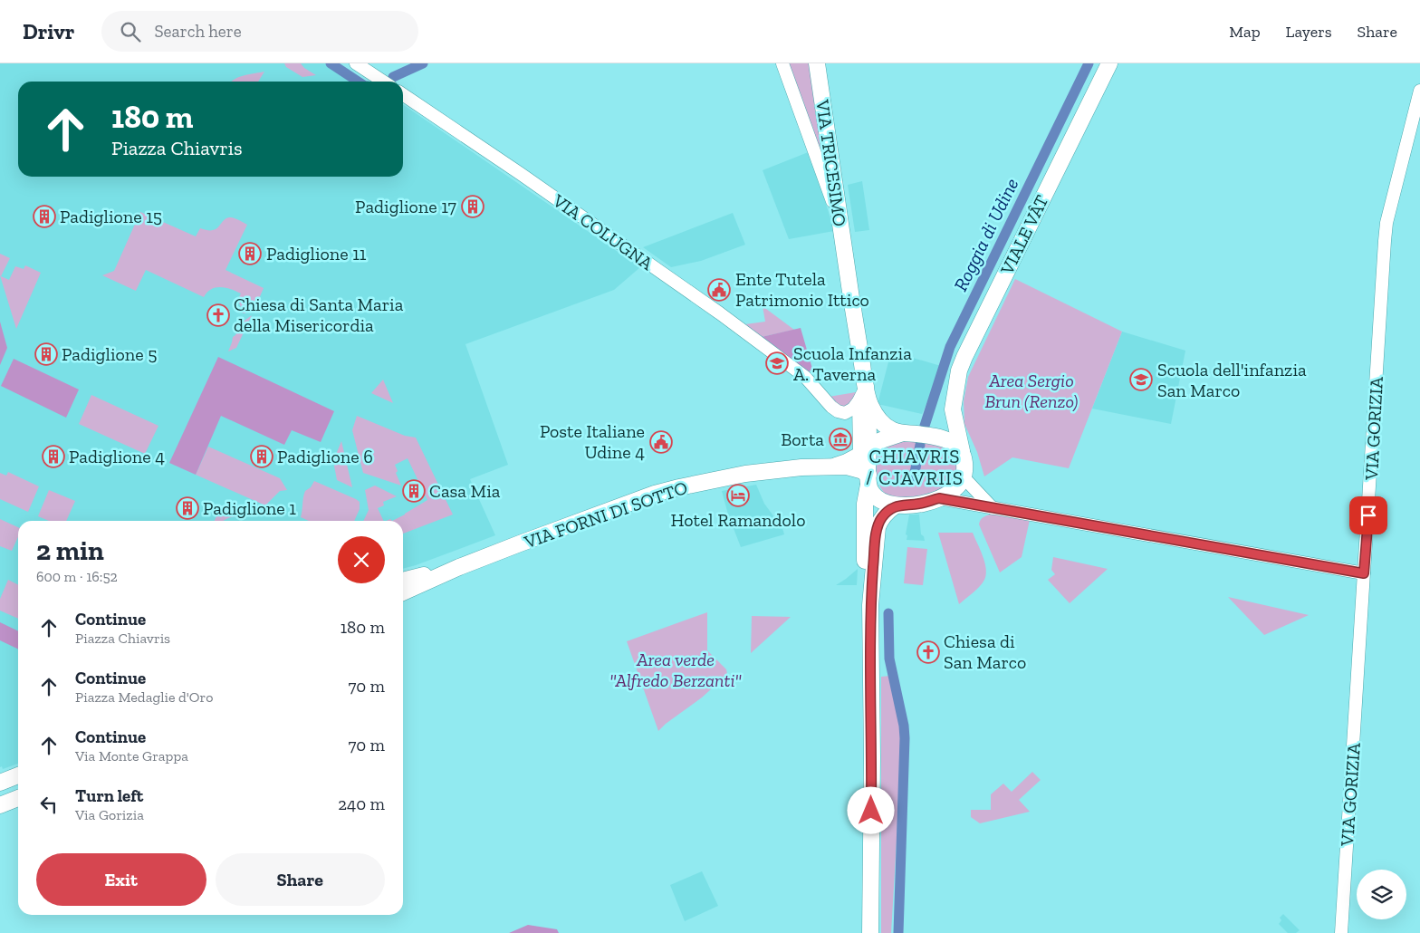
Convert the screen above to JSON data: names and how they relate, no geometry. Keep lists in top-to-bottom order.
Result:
{
  "streets": {
    "main road": ["VIA TRICESIMO", "VIALE VÂT", "VIA FORNI DI SOTTO"],
    "street": ["VIA COLUGNA", "VIA GORIZIA"]
  },
  "crossings": [
    ["VIALE VÂT", "VIA FORNI DI SOTTO"]
  ],
  "districts": ["CHIAVRIS / CJAVRIIS"],
  "water": ["Roggia di Udine"],
  "parks": ["Area Sergio Brun (Renzo)", "Area verde \"Alfredo Berzanti\""],
  "places": {
    "building": [
      "Padiglione 17",
      "Padiglione 15",
      "Padiglione 11",
      "Padiglione 5",
      "Padiglione 4",
      "Padiglione 6",
      "Casa Mia",
      "Padiglione 1"
    ],
    "public building": ["Ente Tutela Patrimonio Ittico", "Poste Italiane Udine 4"],
    "church": ["Chiesa di Santa Maria della Misericordia", "Chiesa di San Marco"],
    "school or university": ["Scuola Infanzia A. Taverna", "Scuola dell'infanzia San Marco"],
    "museum": ["Borta"],
    "hotel": ["Hotel Ramandolo"]
  },
  "page": {
    "header": "Drivr",
    "search": "Search here",
    "nav": ["Map", "Layers", "Share"],
    "turn": ["180 m", "Piazza Chiavris"],
    "heading": ["2 min", "600 m · 16:52"],
    "list": [
      {
        "name": "Continue",
        "note": "Piazza Chiavris",
        "value": "180 m"
      },
      {
        "name": "Continue",
        "note": "Piazza Medaglie d'Oro",
        "value": "70 m"
      },
      {
        "name": "Continue",
        "note": "Via Monte Grappa",
        "value": "70 m"
      },
      {
        "name": "Turn left",
        "note": "Via Gorizia",
        "value": "240 m"
      }
    ],
    "buttons": ["Exit", "Share"]
  }
}
